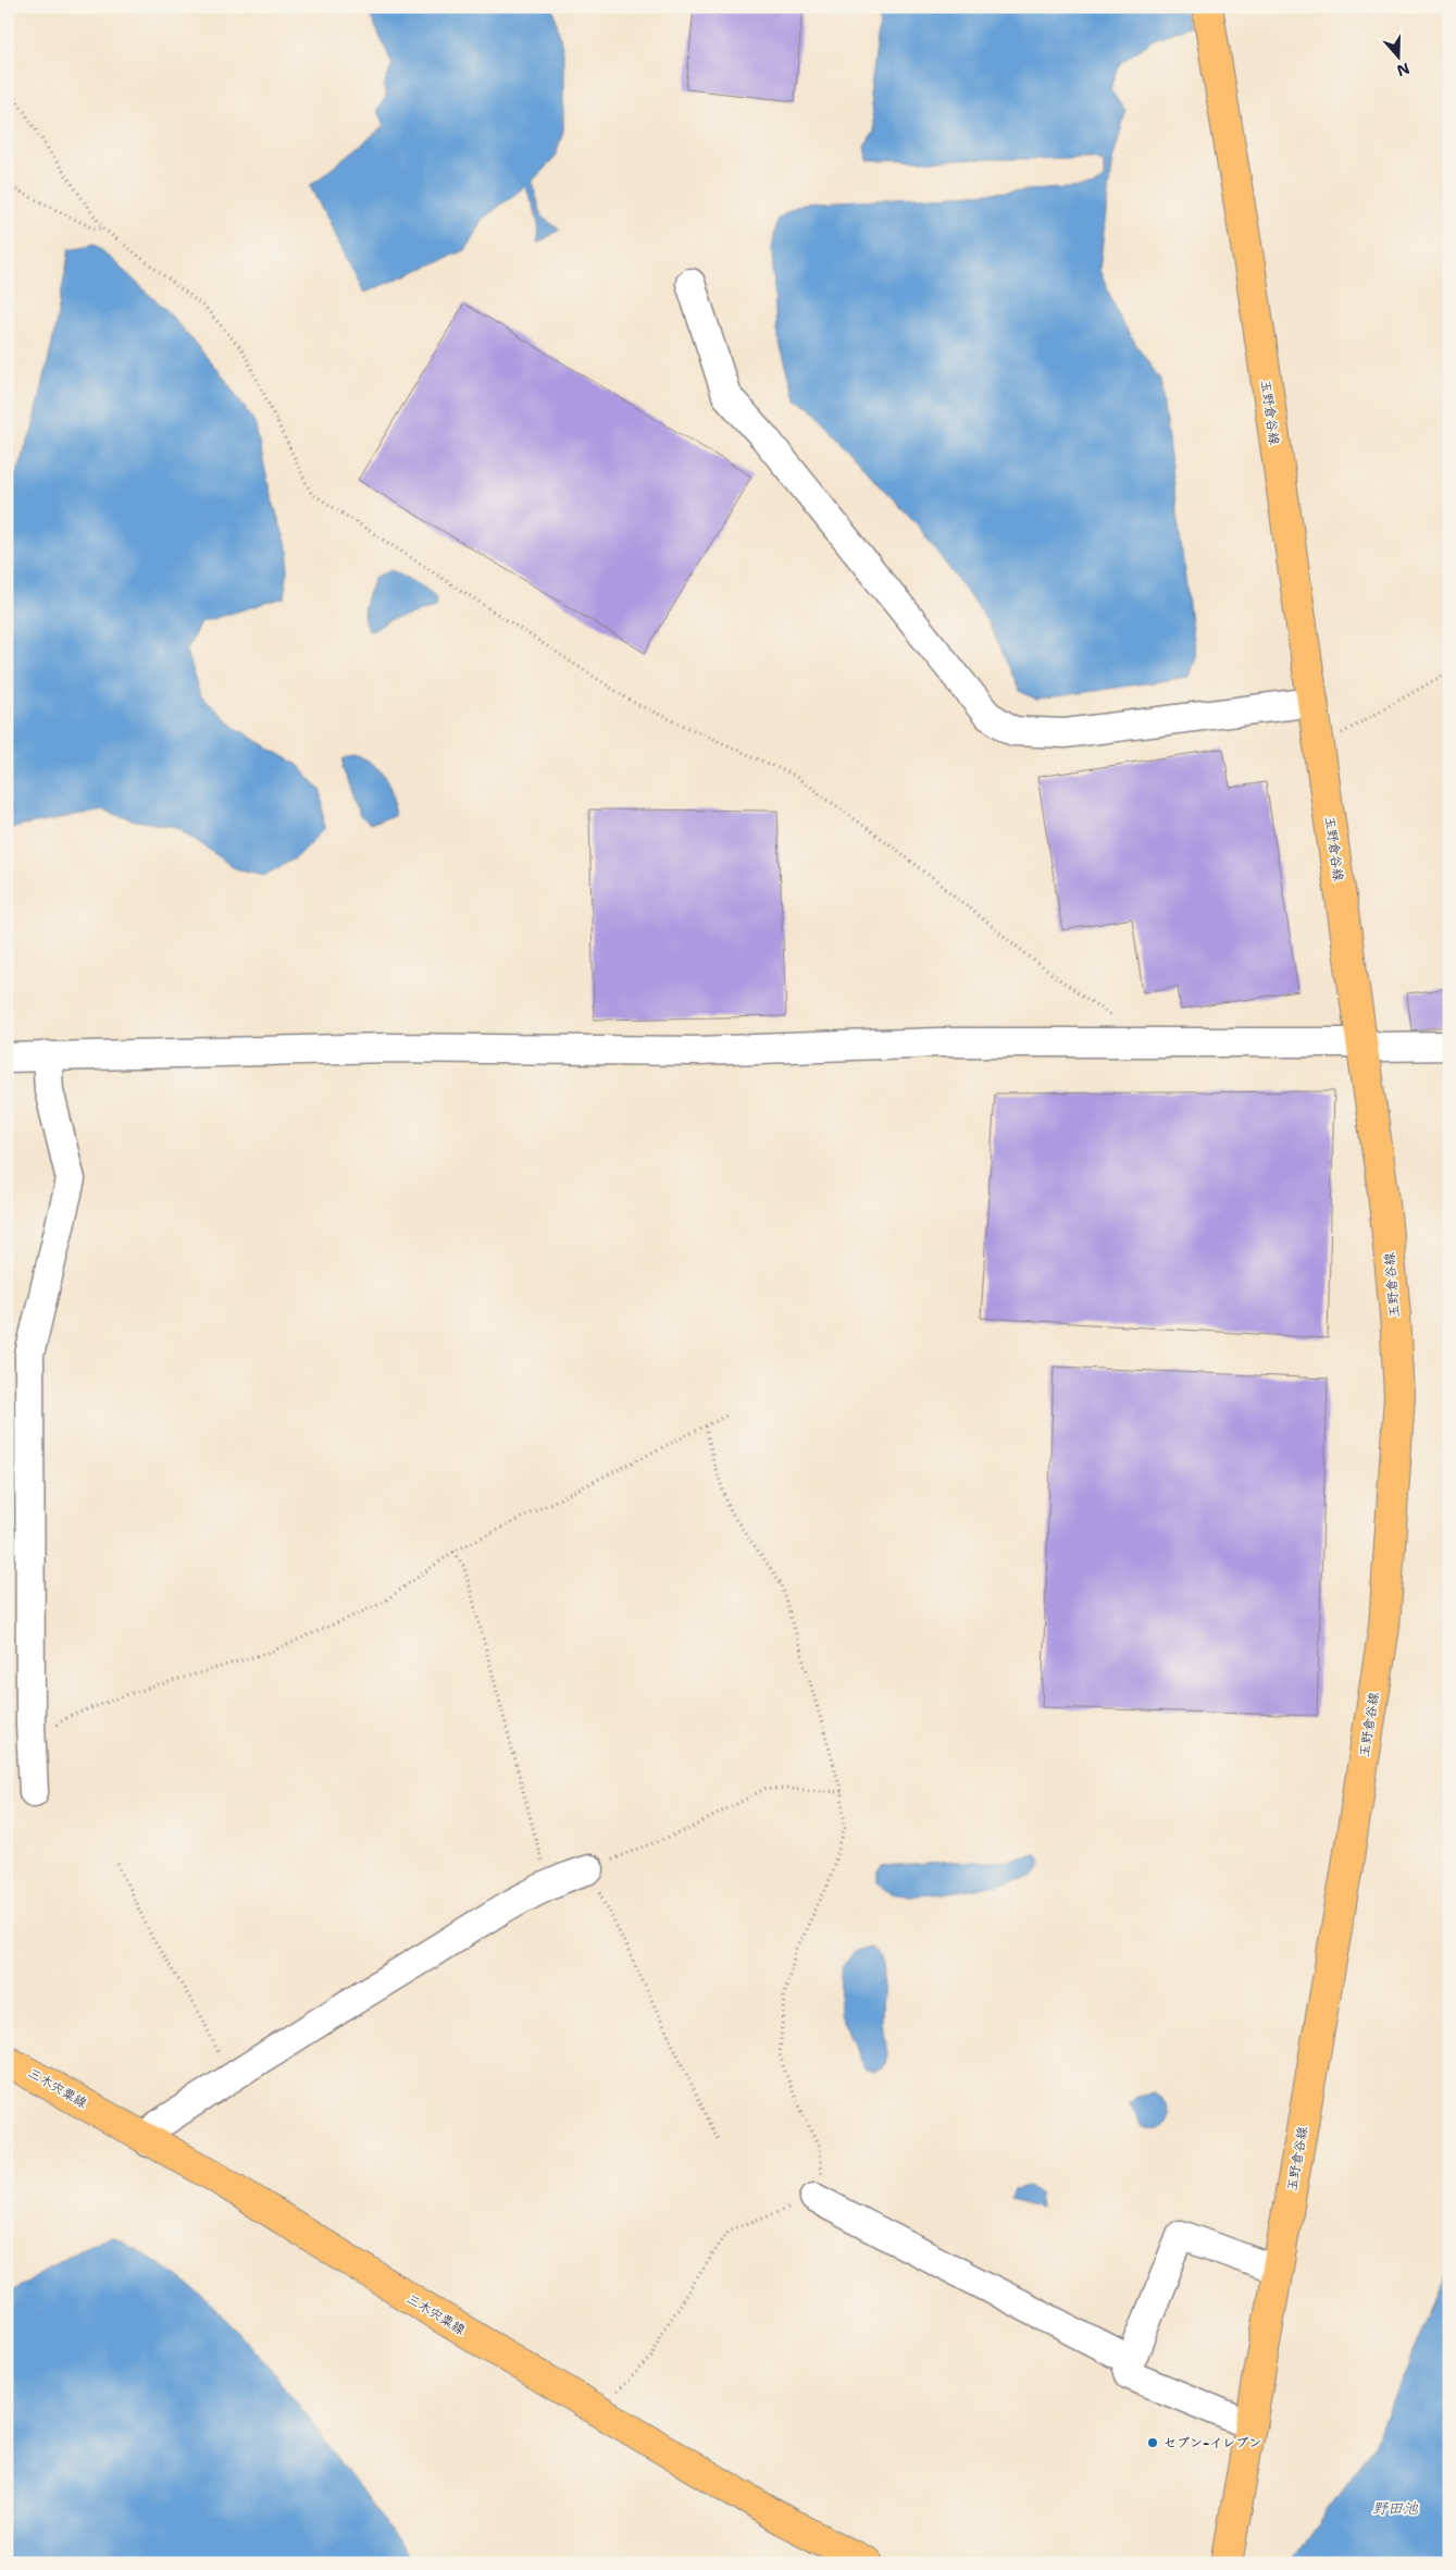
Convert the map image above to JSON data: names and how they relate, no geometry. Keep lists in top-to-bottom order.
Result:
{
  "streets": {
    "main road": ["玉野倉谷線", "三木宍粟線"]
  },
  "water": ["野田池"],
  "places": ["セブン-イレブン"],
  "north": "bottom"
}
